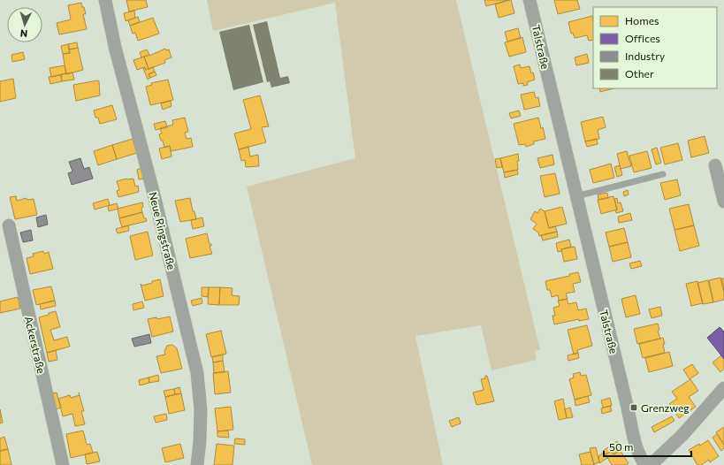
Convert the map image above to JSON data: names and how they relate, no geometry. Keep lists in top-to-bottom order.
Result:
{
  "streets": {
    "street": ["Talstraße", "Neue Ringstraße", "Ackerstraße"]
  },
  "places": {
    "transit": ["Grenzweg"]
  },
  "legend": [
    "Homes",
    "Offices",
    "Industry",
    "Other"
  ],
  "scale_bar": "50 m",
  "north": "bottom"
}
